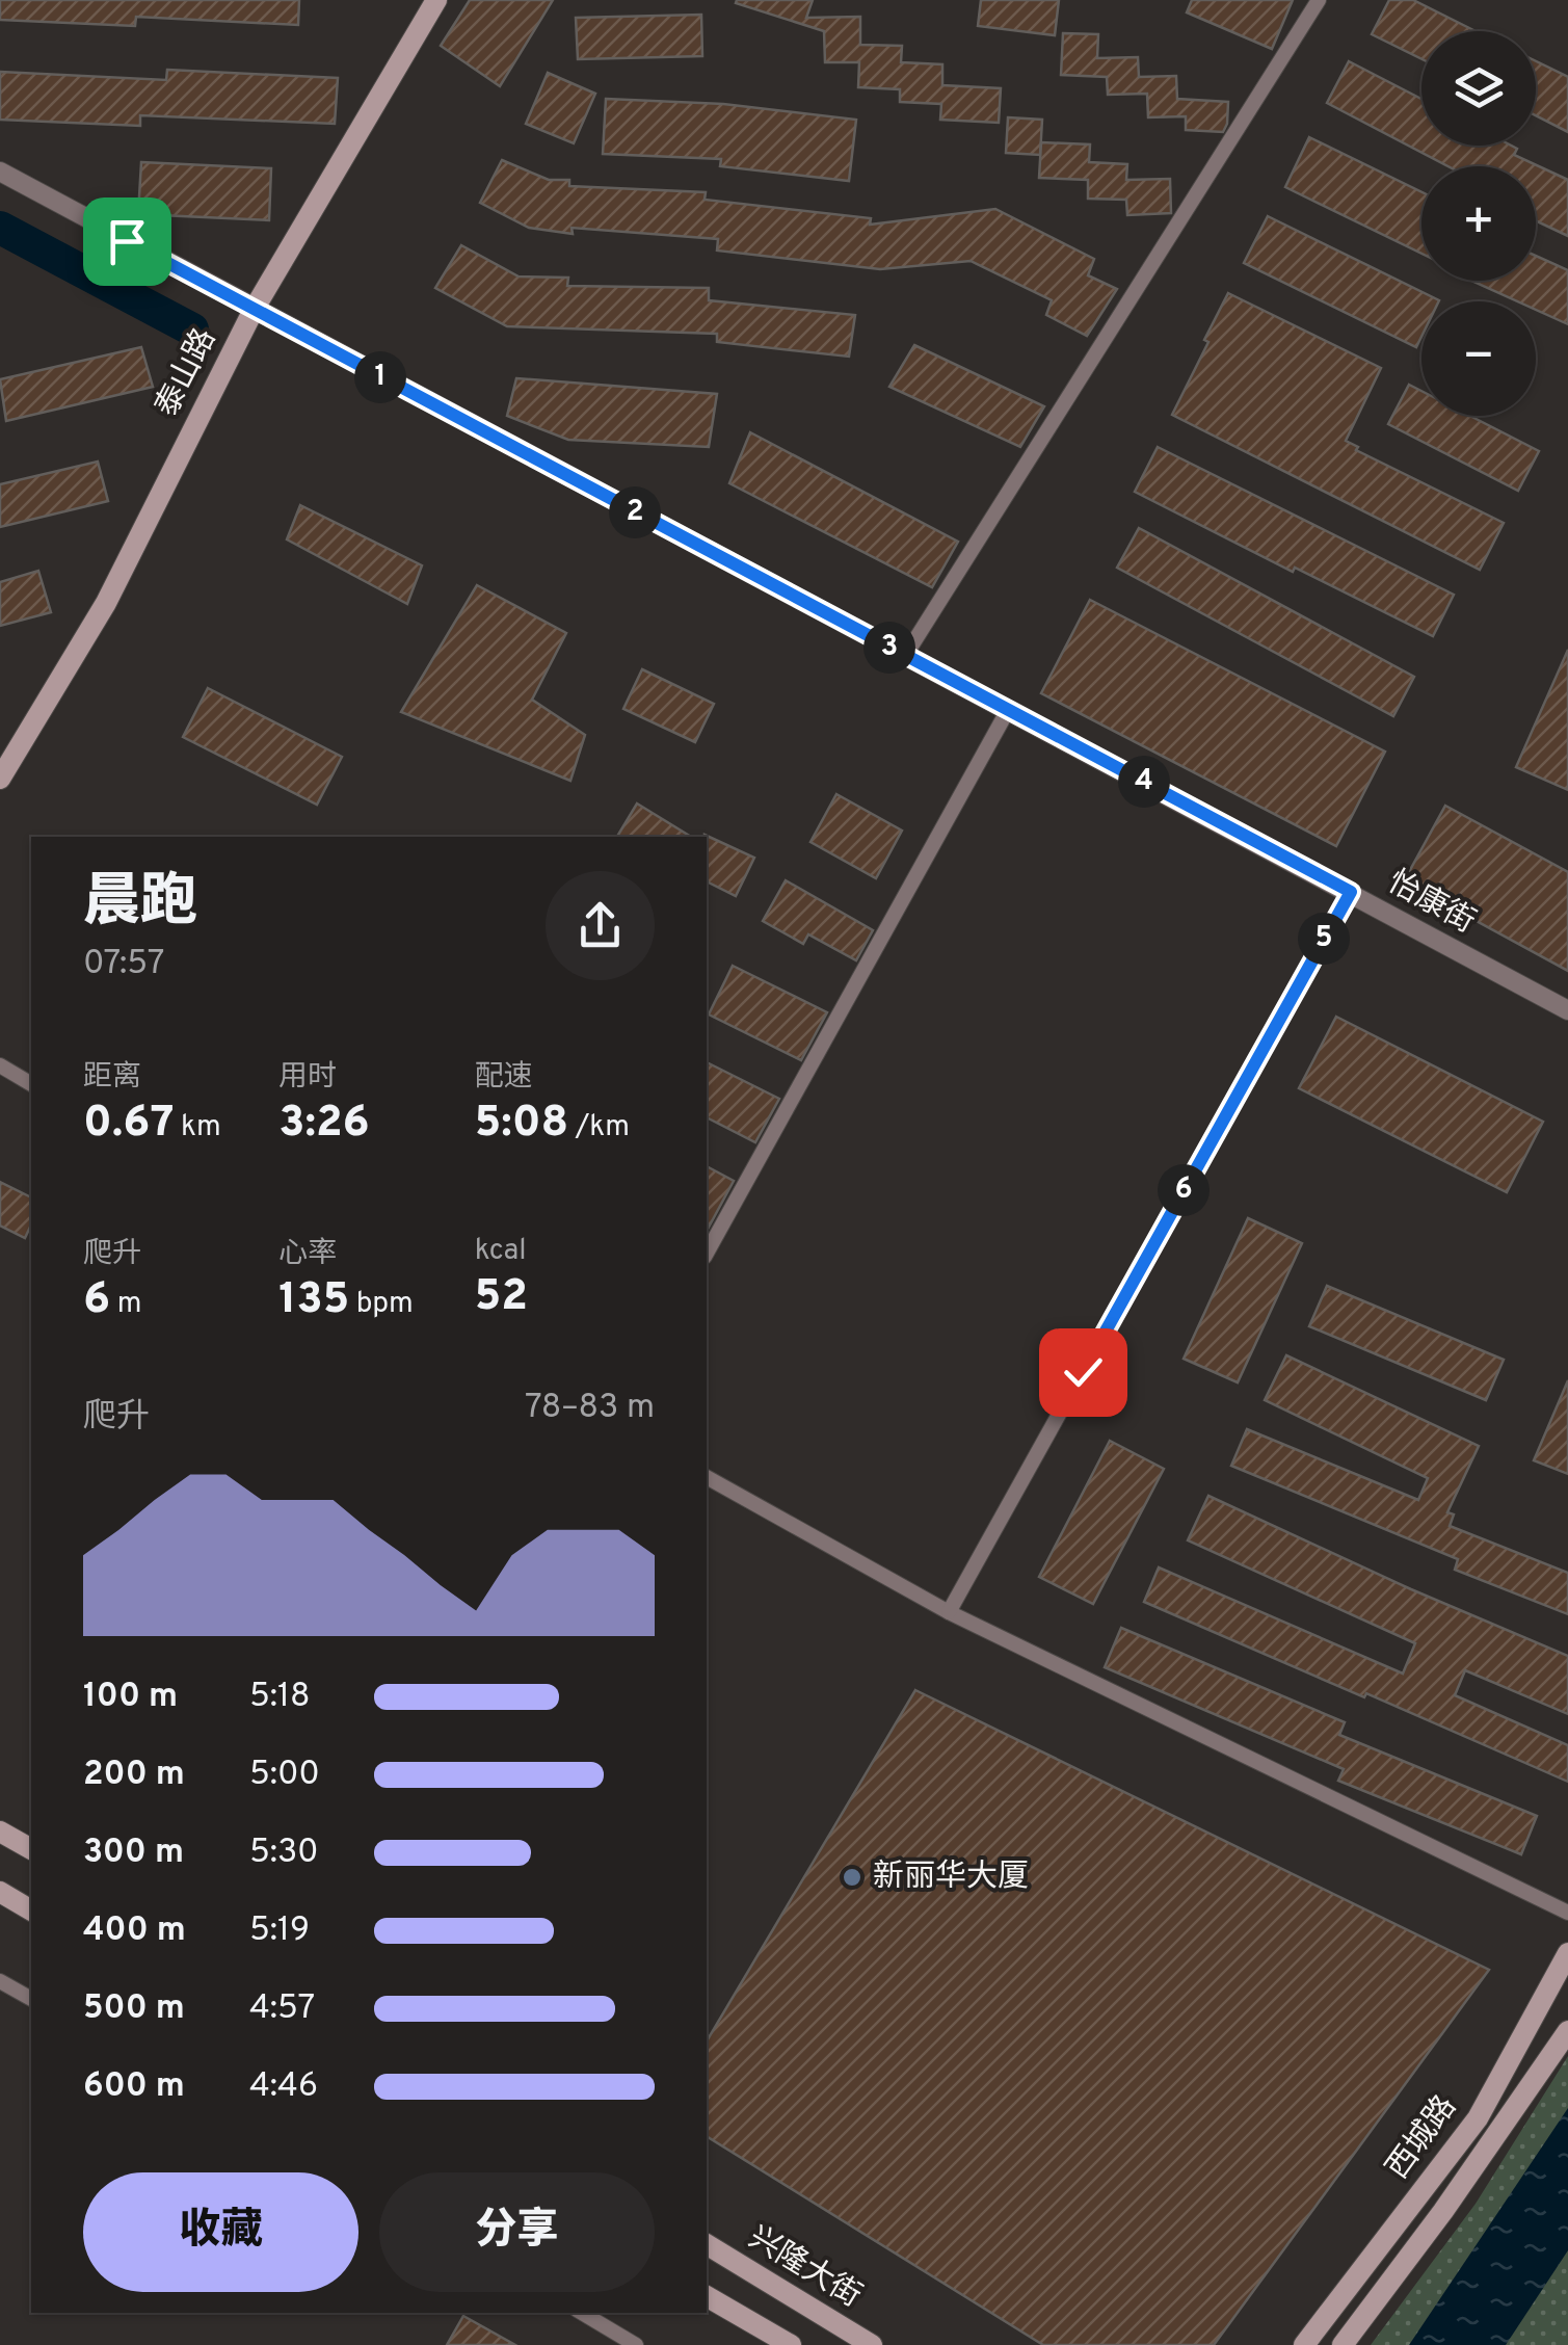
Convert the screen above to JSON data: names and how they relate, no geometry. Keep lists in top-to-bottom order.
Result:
{
  "streets": {
    "main road": ["泰山路", "西城路", "兴隆大街"],
    "street": ["怡康街"]
  },
  "crossings": [
    ["泰山路", "怡康街"]
  ],
  "places": ["新丽华大厦"],
  "page": {
    "map_buttons": ["+", "−"],
    "pins": [
      "1",
      "2",
      "3",
      "4",
      "5",
      "6"
    ],
    "heading": ["晨跑", "07:57"],
    "stats": [
      ["距离", "0.67 km"],
      ["用时", "3:26"],
      ["配速", "5:08 /km"],
      ["爬升", "6 m"],
      ["心率", "135 bpm"],
      ["kcal", "52"]
    ],
    "chart": ["爬升", "78–83 m"],
    "list": [
      {
        "name": "100 m",
        "note": "5:18"
      },
      {
        "name": "200 m",
        "note": "5:00"
      },
      {
        "name": "300 m",
        "note": "5:30"
      },
      {
        "name": "400 m",
        "note": "5:19"
      },
      {
        "name": "500 m",
        "note": "4:57"
      },
      {
        "name": "600 m",
        "note": "4:46"
      }
    ],
    "buttons": ["收藏", "分享"]
  }
}
